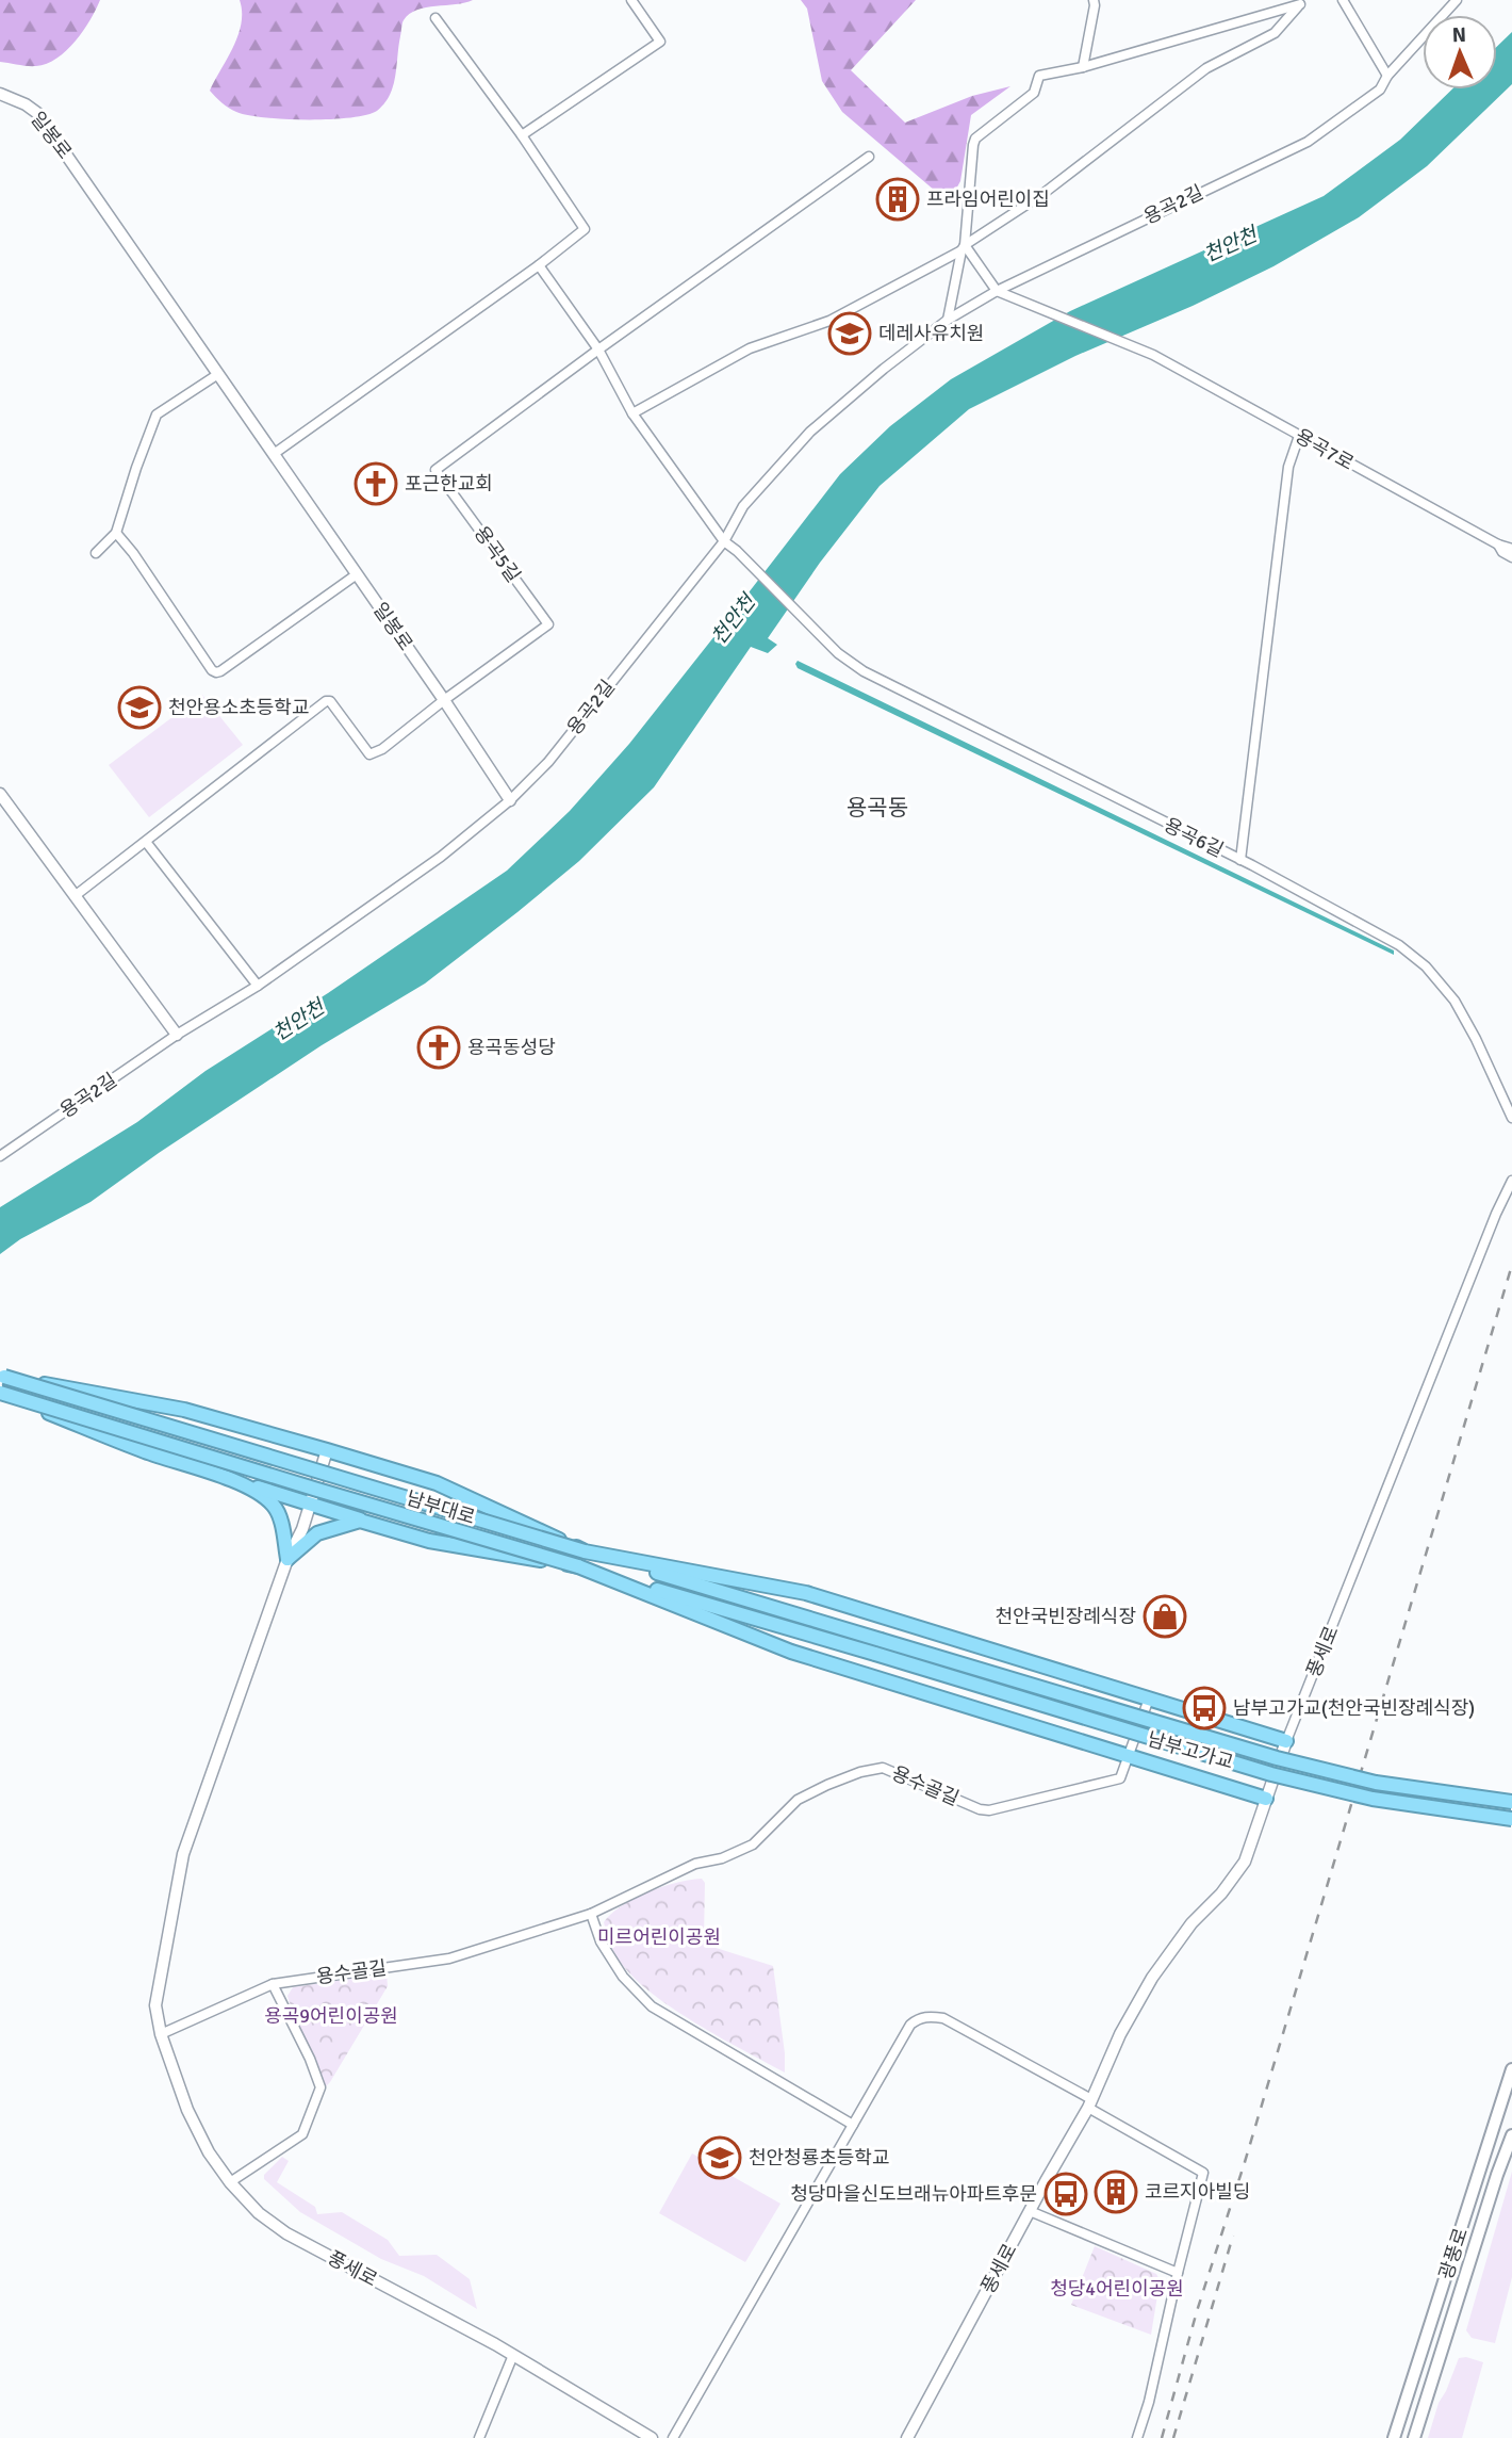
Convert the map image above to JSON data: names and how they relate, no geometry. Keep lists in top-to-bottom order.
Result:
{
  "streets": {
    "highway": ["남부대로", "남부고가교"],
    "main road": ["광풍로"],
    "street": [
      "일봉로",
      "용곡2길",
      "용곡7로",
      "용곡5길",
      "용곡6길",
      "풍세로",
      "용수골길"
    ]
  },
  "crossings": [
    ["일봉로", "용곡2길"],
    ["일봉로", "용곡5길"],
    ["용곡2길", "용곡7로"],
    ["용곡2길", "용곡6길"],
    ["남부대로", "남부고가교"],
    ["풍세로", "용수골길"]
  ],
  "districts": ["용곡동"],
  "water": ["천안천"],
  "parks": ["미르어린이공원", "용곡9어린이공원", "청당4어린이공원"],
  "places": {
    "building": ["프라임어린이집", "코르지아빌딩"],
    "school or university": ["데레사유치원", "천안용소초등학교", "천안청룡초등학교"],
    "church": ["포근한교회", "용곡동성당"],
    "shop": ["천안국빈장례식장"],
    "bus stop": ["남부고가교(천안국빈장례식장)", "청당마을신도브래뉴아파트후문"]
  },
  "north": "top"
}
